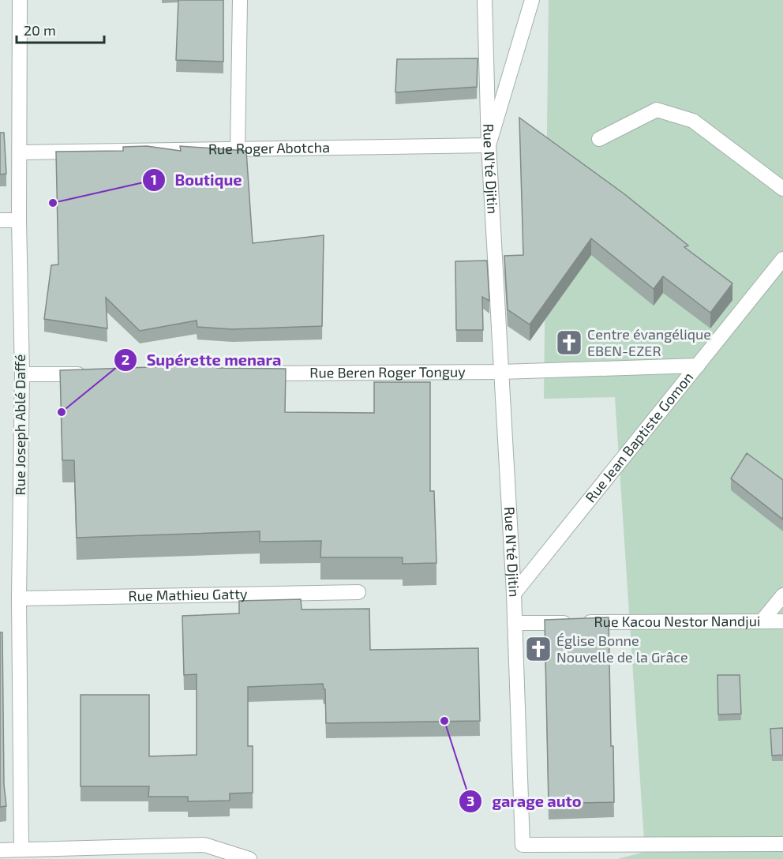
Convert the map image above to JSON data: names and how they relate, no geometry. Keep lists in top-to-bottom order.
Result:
{
  "streets": {
    "street": [
      "Rue Roger Abotcha",
      "Rue N'té Djitin",
      "Rue Beren Roger Tonguy",
      "Rue Joseph Ablé Daffé",
      "Rue Jean Baptiste Gomon",
      "Rue Mathieu Gatty",
      "Rue Kacou Nestor Nandjui"
    ]
  },
  "crossings": [
    ["Rue Roger Abotcha", "Rue N'té Djitin"],
    ["Rue Roger Abotcha", "Rue Joseph Ablé Daffé"],
    ["Rue N'té Djitin", "Rue Beren Roger Tonguy"],
    ["Rue N'té Djitin", "Rue Jean Baptiste Gomon"],
    ["Rue N'té Djitin", "Rue Kacou Nestor Nandjui"],
    ["Rue Beren Roger Tonguy", "Rue Jean Baptiste Gomon"],
    ["Rue Joseph Ablé Daffé", "Rue Mathieu Gatty"]
  ],
  "places": {
    "other": ["Boutique", "Supérette menara", "garage auto"],
    "church": ["Centre évangélique EBEN-EZER", "Église Bonne Nouvelle de la Grâce"]
  },
  "scale_bar": "20 m"
}
